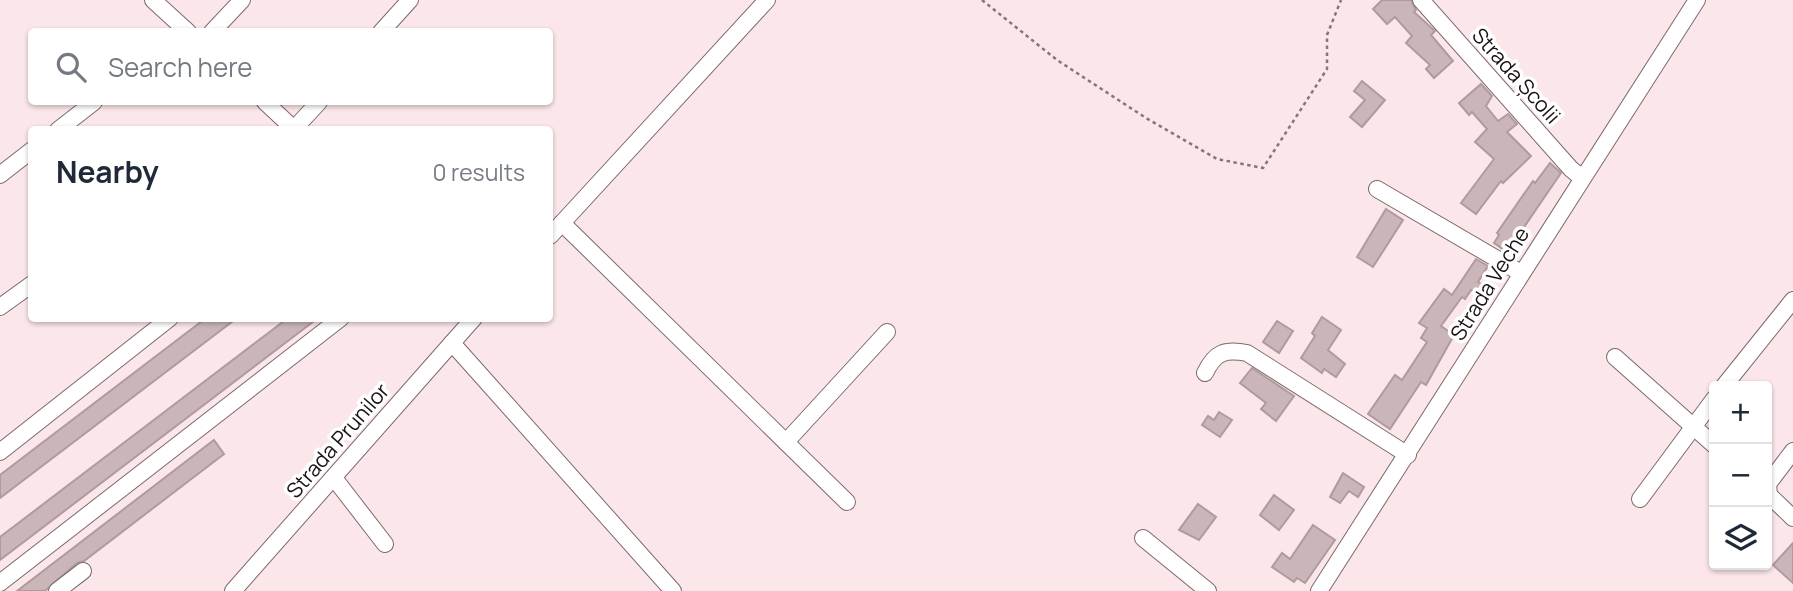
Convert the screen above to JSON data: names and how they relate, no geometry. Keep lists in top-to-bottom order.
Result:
{
  "streets": {
    "street": ["Strada Școlii", "Strada Veche", "Strada Prunilor"]
  },
  "crossings": [
    ["Strada Școlii", "Strada Veche"]
  ],
  "page": {
    "search": "Search here",
    "heading": ["Nearby", "0 results"],
    "map_buttons": ["+", "−"]
  }
}
